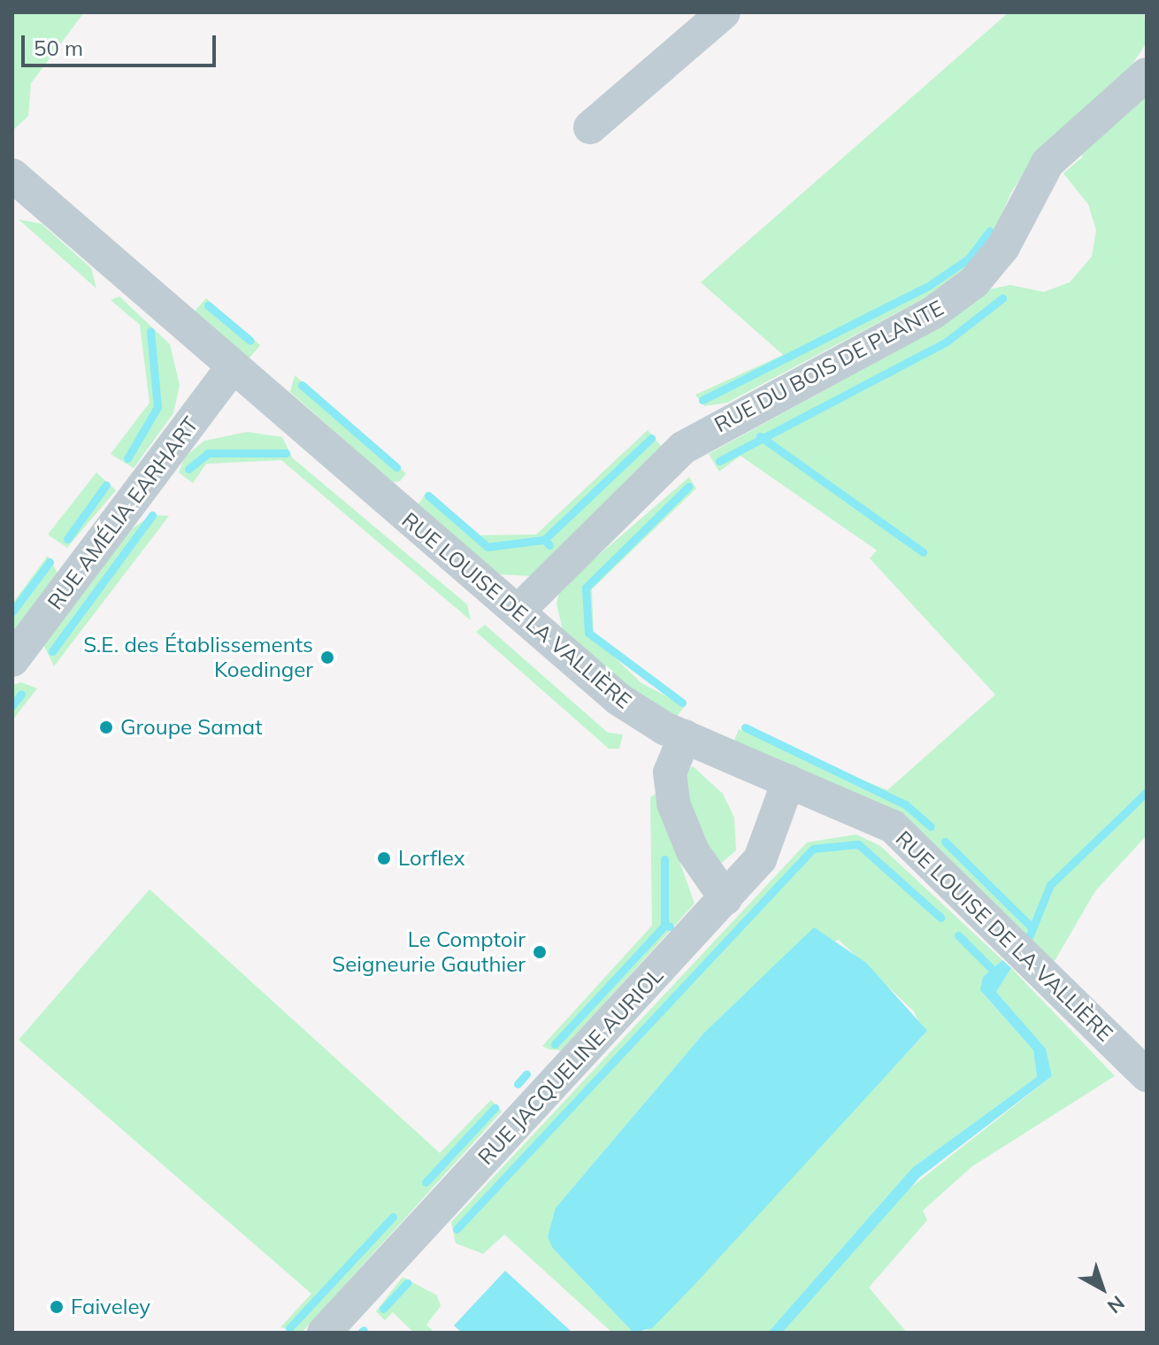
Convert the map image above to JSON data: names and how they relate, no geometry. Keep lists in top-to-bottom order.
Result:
{
  "streets": {
    "street": [
      "RUE DU BOIS DE PLANTE",
      "RUE AMÉLIA EARHART",
      "RUE LOUISE DE LA VALLIÈRE",
      "RUE JACQUELINE AURIOL"
    ]
  },
  "crossings": [
    ["RUE DU BOIS DE PLANTE", "RUE LOUISE DE LA VALLIÈRE"],
    ["RUE AMÉLIA EARHART", "RUE LOUISE DE LA VALLIÈRE"],
    ["RUE LOUISE DE LA VALLIÈRE", "RUE JACQUELINE AURIOL"]
  ],
  "places": [
    "S.E. des Établissements Koedinger",
    "Groupe Samat",
    "Lorflex",
    "Le Comptoir Seigneurie Gauthier",
    "Faiveley"
  ],
  "scale_bar": "50 m",
  "north": "bottom right"
}
